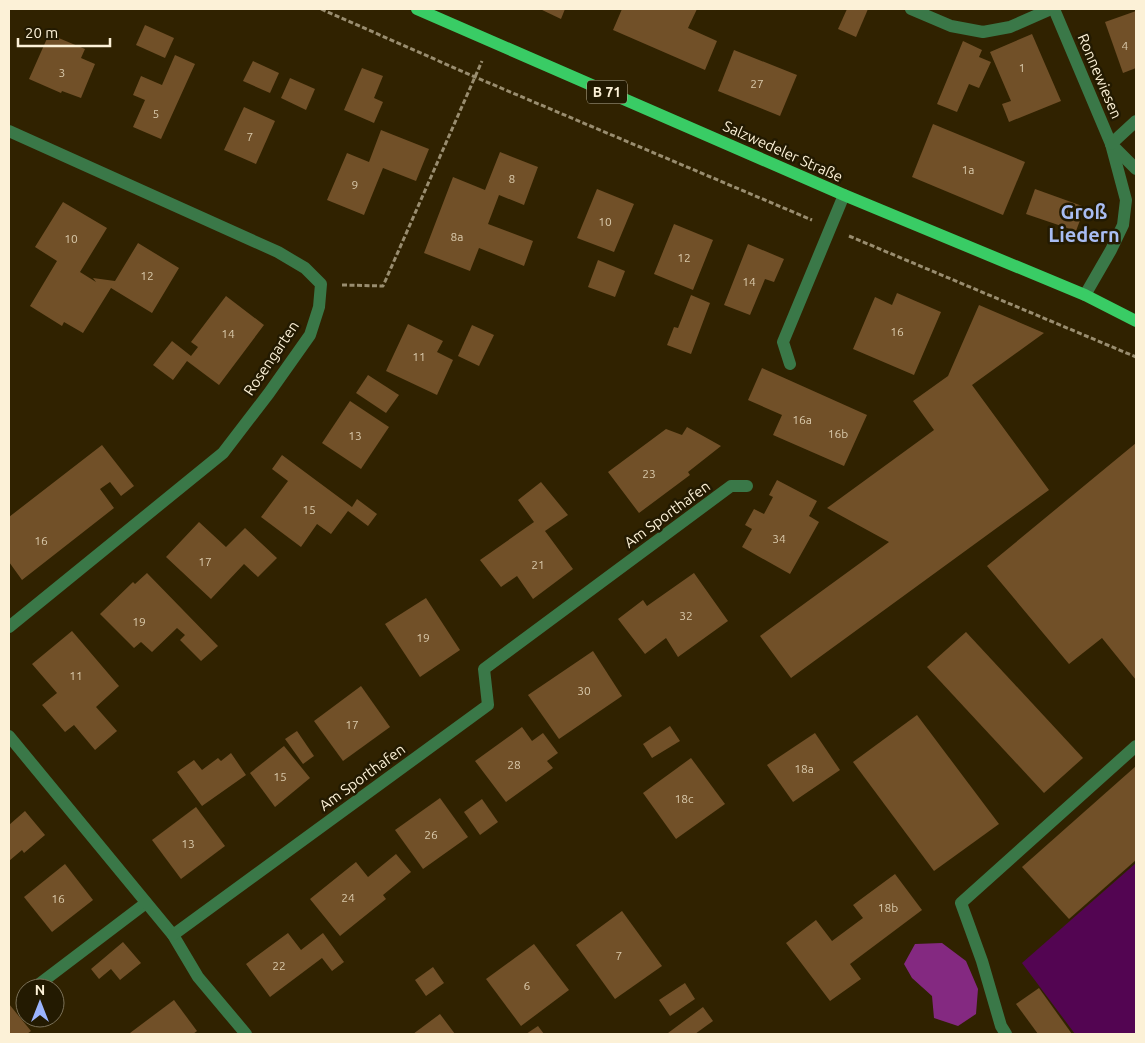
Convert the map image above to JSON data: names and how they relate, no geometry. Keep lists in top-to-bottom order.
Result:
{
  "streets": {
    "main road": ["B 71", "Salzwedeler Straße"],
    "street": ["Ronnewiesen", "Rosengarten", "Am Sporthafen"]
  },
  "crossings": [
    ["Ronnewiesen", "Salzwedeler Straße"]
  ],
  "districts": ["Groß Liedern"],
  "house_numbers": [
    "4",
    "1",
    "3",
    "27",
    "5",
    "7",
    "1a",
    "8",
    "9",
    "10",
    "8a",
    "10",
    "12",
    "12",
    "14",
    "16",
    "14",
    "11",
    "16a",
    "16b",
    "13",
    "23",
    "15",
    "34",
    "16",
    "17",
    "21",
    "32",
    "19",
    "19",
    "11",
    "30",
    "17",
    "28",
    "18a",
    "15",
    "18c",
    "26",
    "13",
    "24",
    "16",
    "18b",
    "7",
    "22",
    "6"
  ],
  "scale_bar": "20 m",
  "north": "top"
}
